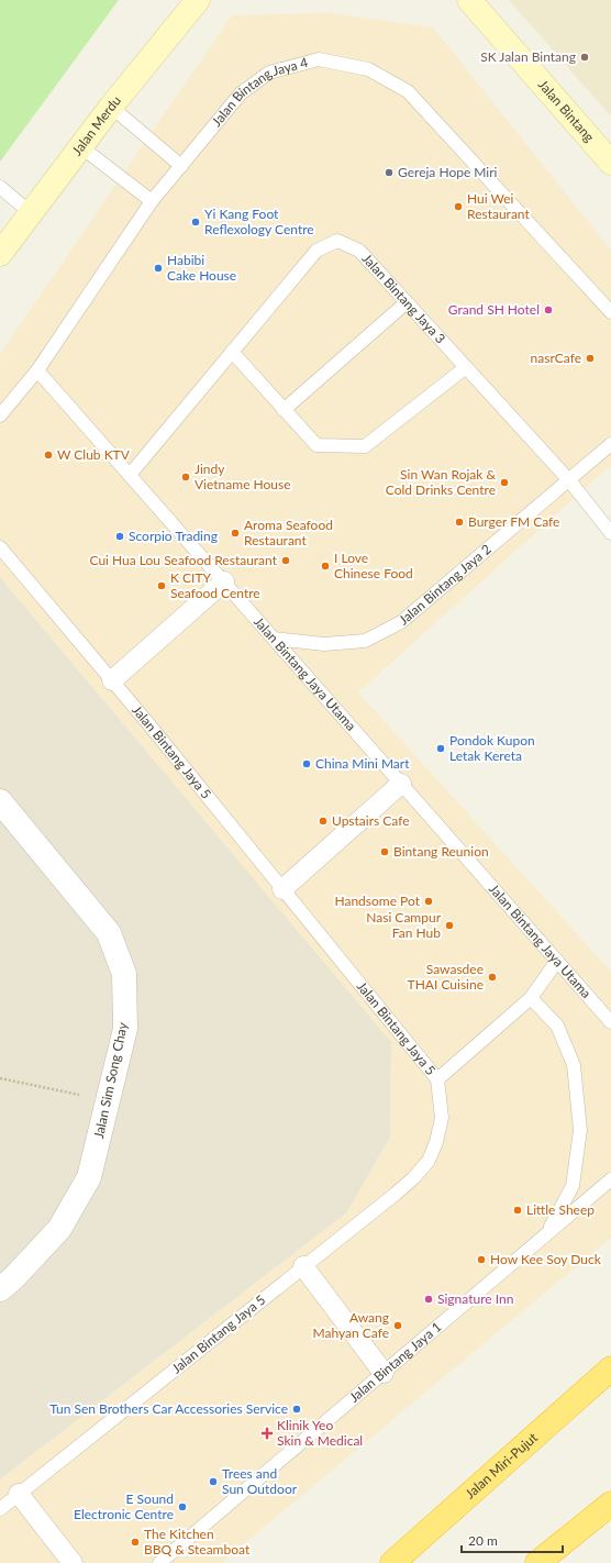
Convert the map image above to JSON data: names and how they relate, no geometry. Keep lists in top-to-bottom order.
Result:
{
  "streets": {
    "highway": ["Jalan Miri-Pujut"],
    "main road": ["Jalan Bintang", "Jalan Merdu"],
    "street": ["Jalan Sim Song Chay"],
    "lane": [
      "Jalan Bintang Jaya 4",
      "Jalan Bintang Jaya 3",
      "Jalan Bintang Jaya 2",
      "Jalan Bintang Jaya Utama",
      "Jalan Bintang Jaya 5",
      "Jalan Bintang Jaya 1"
    ]
  },
  "crossings": [
    ["Jalan Bintang Jaya 4", "Jalan Bintang Jaya Utama"],
    ["Jalan Bintang Jaya 3", "Jalan Bintang Jaya 2"],
    ["Jalan Bintang Jaya 3", "Jalan Bintang Jaya Utama"],
    ["Jalan Bintang Jaya 2", "Jalan Bintang Jaya Utama"]
  ],
  "places": {
    "other": [
      "SK Jalan Bintang",
      "Gereja Hope Miri",
      "Hui Wei Restaurant",
      "Yi Kang Foot Reflexology Centre",
      "Habibi Cake House",
      "Grand SH Hotel",
      "nasrCafe",
      "W Club KTV",
      "Jindy Vietname House",
      "Sin Wan Rojak & Cold Drinks Centre",
      "Burger FM Cafe",
      "Aroma Seafood Restaurant",
      "Scorpio Trading",
      "Cui Hua Lou Seafood Restaurant",
      "I Love Chinese Food",
      "K CITY Seafood Centre",
      "Pondok Kupon Letak Kereta",
      "China Mini Mart",
      "Upstairs Cafe",
      "Bintang Reunion",
      "Handsome Pot",
      "Nasi Campur Fan Hub",
      "Sawasdee THAI Cuisine",
      "Little Sheep",
      "How Kee Soy Duck",
      "Signature Inn",
      "Awang Mahyan Cafe",
      "Tun Sen Brothers Car Accessories Service",
      "Trees and Sun Outdoor",
      "E Sound Electronic Centre",
      "The Kitchen BBQ & Steamboat"
    ],
    "health": ["Klinik Yeo Skin & Medical"]
  },
  "scale_bar": "20 m"
}
